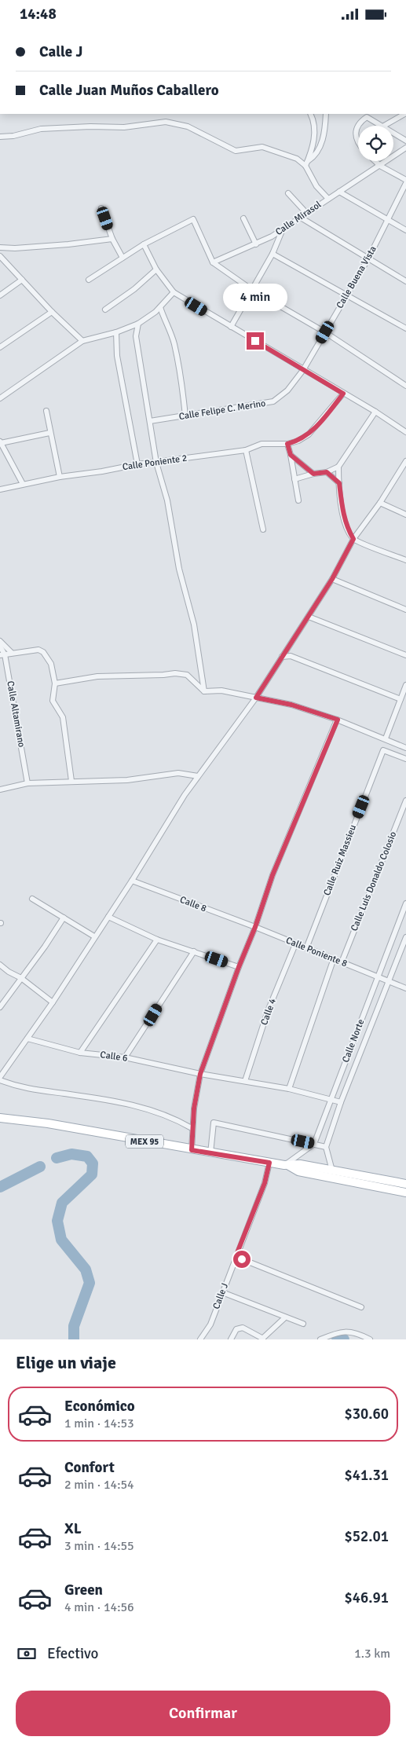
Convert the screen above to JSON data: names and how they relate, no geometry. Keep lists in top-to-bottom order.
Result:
{
  "streets": {
    "main road": ["MEX 95"],
    "street": [
      "Calle Mirasol",
      "Calle Buena Vista",
      "Calle Felipe C. Merino",
      "Calle Poniente 2",
      "Calle Altamirano",
      "Calle Ruiz Massieu",
      "Calle Luis Donaldo Colosio",
      "Calle 8",
      "Calle Poniente 8",
      "Calle 4",
      "Calle Norte",
      "Calle 6",
      "Calle J"
    ]
  },
  "crossings": [
    ["Calle Buena Vista", "Calle Felipe C. Merino"],
    ["Calle Ruiz Massieu", "Calle Poniente 8"],
    ["Calle Luis Donaldo Colosio", "Calle Poniente 8"],
    ["Calle 8", "Calle Poniente 8"],
    ["Calle Poniente 8", "Calle 4"],
    ["Calle Poniente 8", "Calle Norte"],
    ["Calle 4", "Calle 6"],
    ["Calle Norte", "Calle 6"],
    ["MEX 95", "Calle J"]
  ],
  "page": {
    "status": "14:48",
    "banner": ["Calle J", "Calle Juan Muños Caballero"],
    "bubble": "4 min",
    "heading": "Elige un viaje",
    "list": [
      {
        "name": "Económico",
        "note": "1 min · 14:53",
        "value": "$30.60"
      },
      {
        "name": "Confort",
        "note": "2 min · 14:54",
        "value": "$41.31"
      },
      {
        "name": "XL",
        "note": "3 min · 14:55",
        "value": "$52.01"
      },
      {
        "name": "Green",
        "note": "4 min · 14:56",
        "value": "$46.91"
      }
    ],
    "pay": ["Efectivo", "1.3 km"],
    "buttons": "Confirmar"
  }
}
